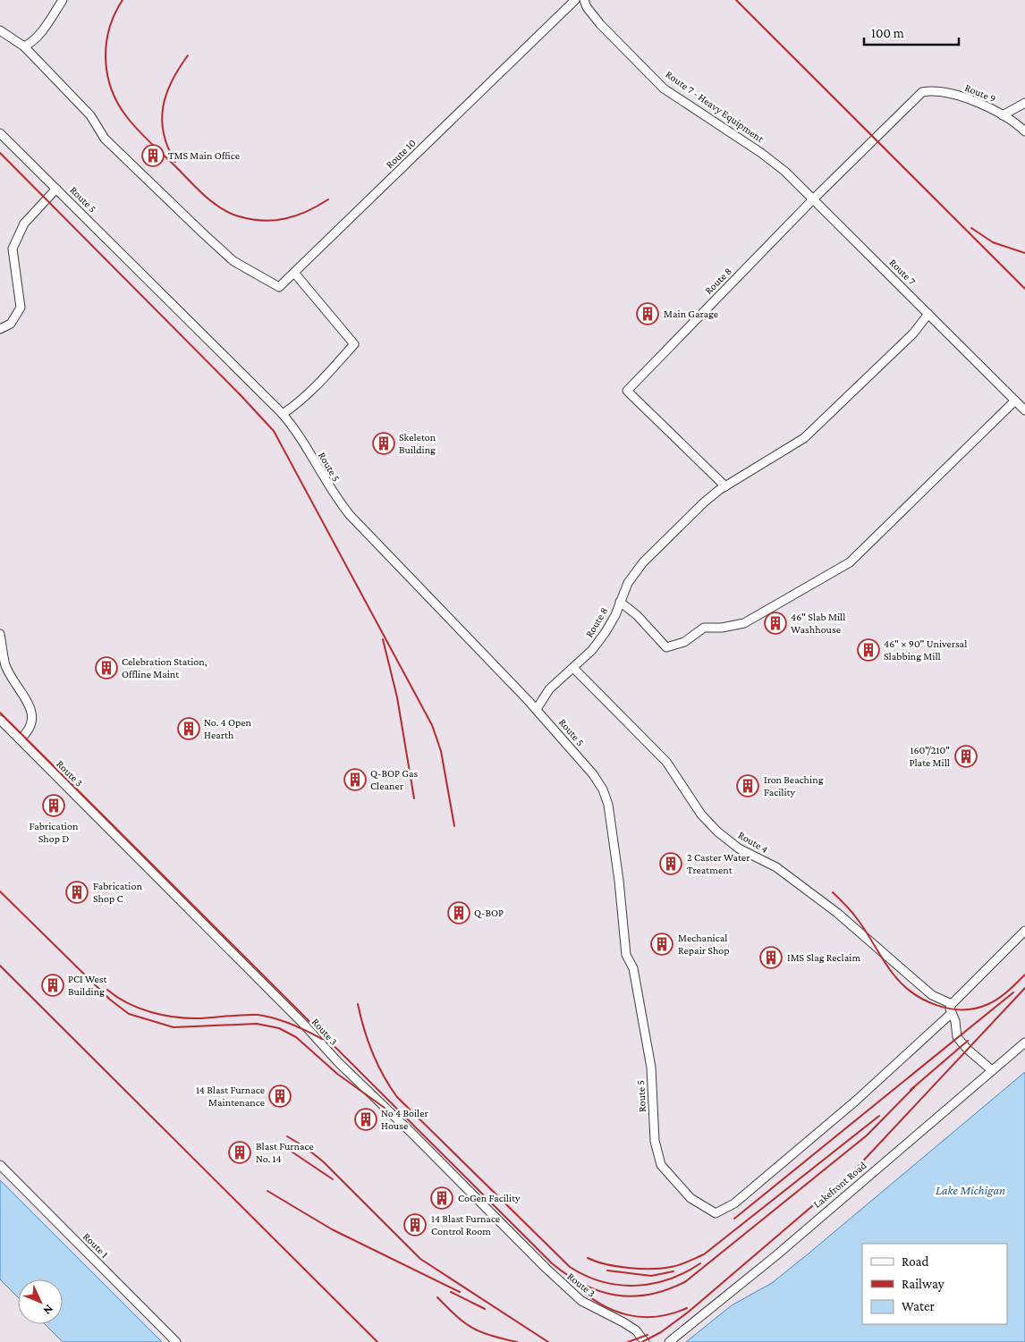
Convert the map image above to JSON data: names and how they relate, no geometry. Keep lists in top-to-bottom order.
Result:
{
  "streets": {
    "street": [
      "Route 9",
      "Route 7 - Heavy Equipment",
      "Route 10",
      "Route 5",
      "Route 7",
      "Route 8",
      "Route 3",
      "Route 4",
      "Lakefront Road",
      "Route 1"
    ]
  },
  "crossings": [
    ["Route 9", "Route 8"],
    ["Route 7 - Heavy Equipment", "Route 7"],
    ["Route 5", "Route 8"],
    ["Route 7", "Route 8"],
    ["Route 8", "Route 4"]
  ],
  "water": ["Lake Michigan"],
  "places": {
    "building": [
      "TMS Main Office",
      "Main Garage",
      "Skeleton Building",
      "46\" Slab Mill Washhouse",
      "46\" × 90\" Universal Slabbing Mill",
      "Celebration Station, Offline Maint",
      "No. 4 Open Hearth",
      "160\"/210\" Plate Mill",
      "Q-BOP Gas Cleaner",
      "Iron Beaching Facility",
      "Fabrication Shop D",
      "2 Caster Water Treatment",
      "Fabrication Shop C",
      "Q-BOP",
      "Mechanical Repair Shop",
      "IMS Slag Reclaim",
      "PCI West Building",
      "14 Blast Furnace Maintenance",
      "No 4 Boiler House",
      "Blast Furnace No. 14",
      "CoGen Facility",
      "14 Blast Furnace Control Room"
    ]
  },
  "legend": ["Road", "Railway", "Water"],
  "scale_bar": "100 m",
  "north": "bottom right"
}
